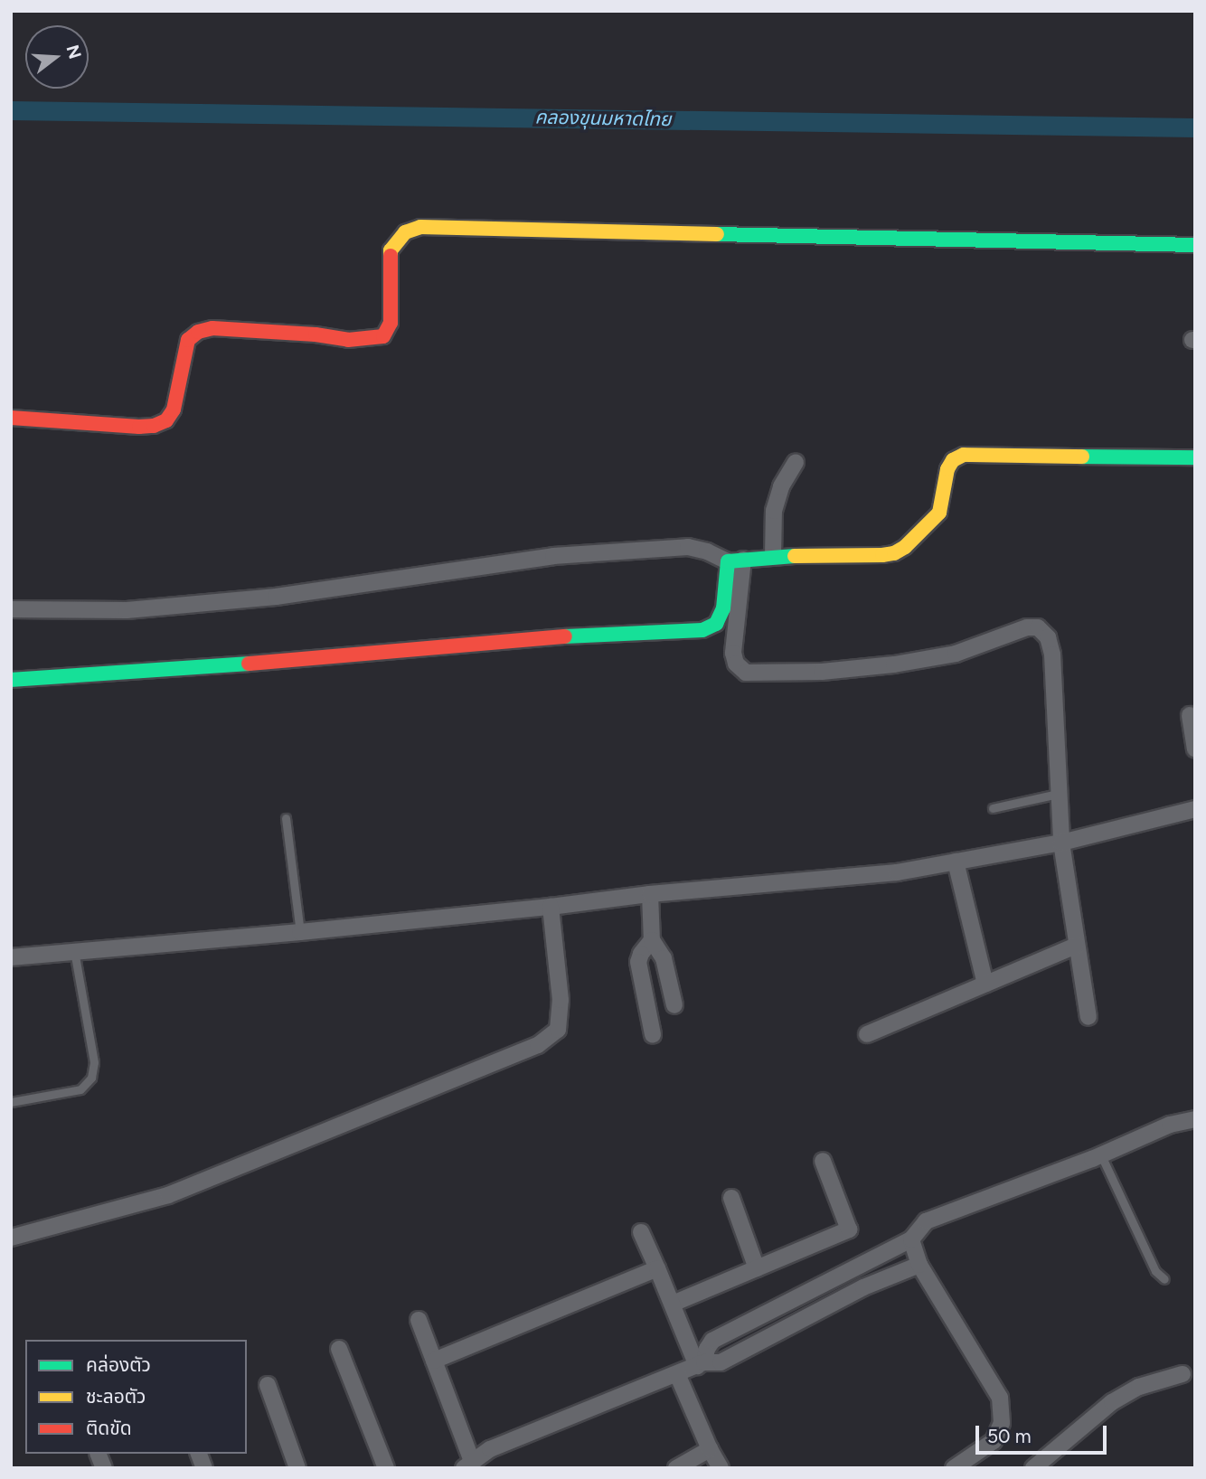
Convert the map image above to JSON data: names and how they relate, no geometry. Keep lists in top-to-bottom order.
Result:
{
  "water": ["คลองขุนมหาดไทย"],
  "legend": ["คล่องตัว", "ชะลอตัว", "ติดขัด"],
  "scale_bar": "50 m",
  "north": "right"
}
